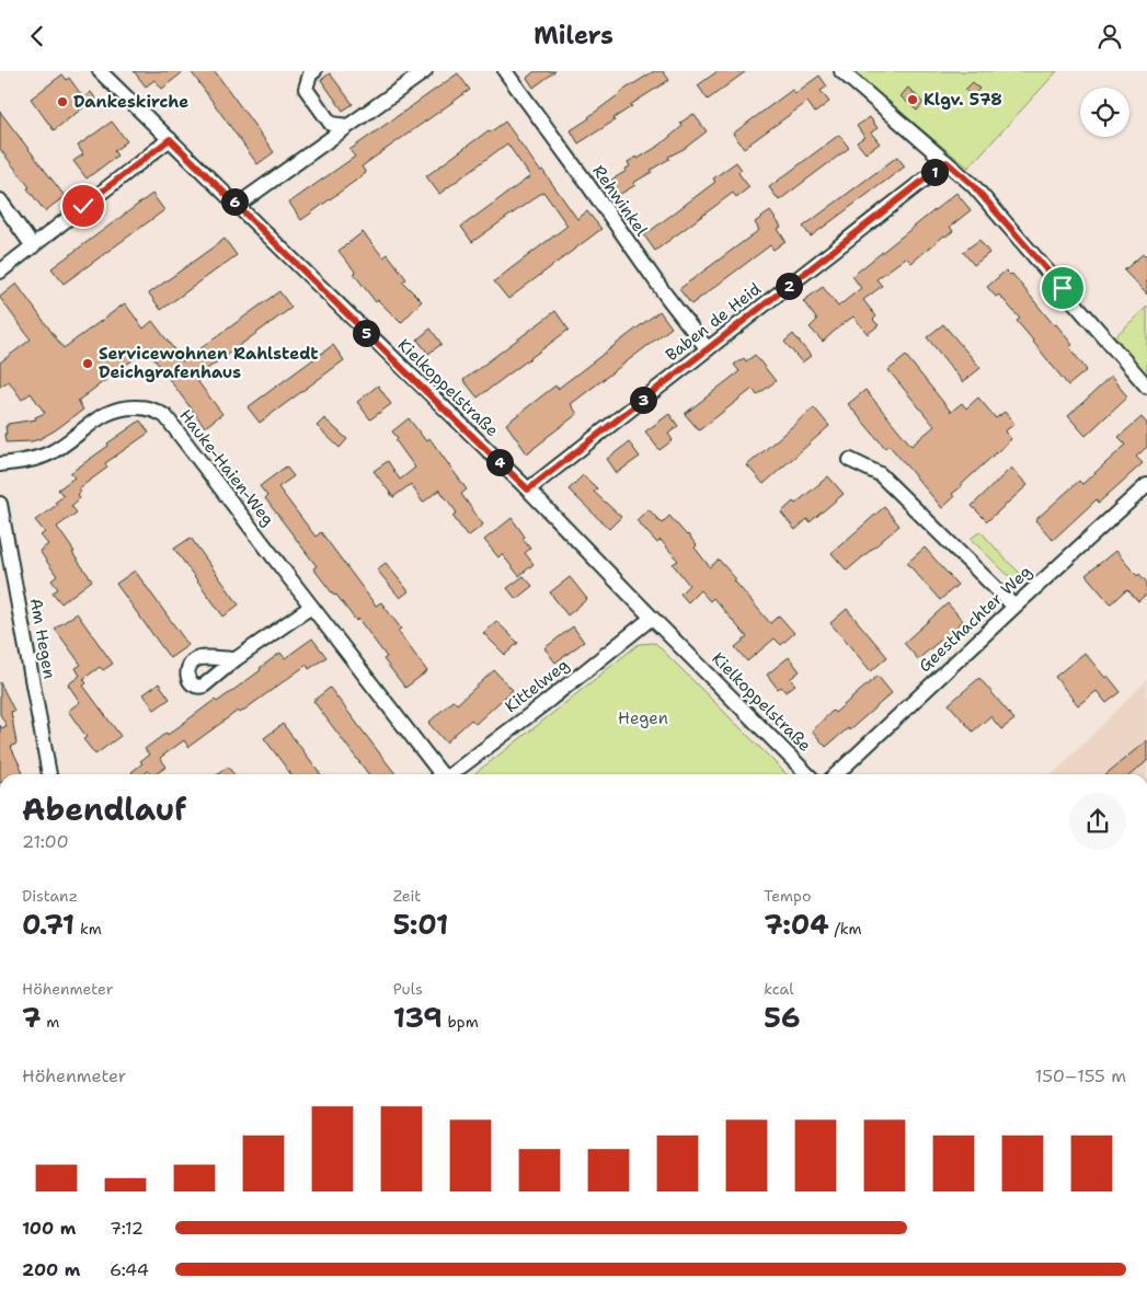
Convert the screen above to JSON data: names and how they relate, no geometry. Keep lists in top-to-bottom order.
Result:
{
  "streets": {
    "street": [
      "Rehwinkel",
      "Baben de Heid",
      "Kielkoppelstraße",
      "Hauke-Haien-Weg",
      "Geesthachter Weg",
      "Am Hegen",
      "Kittelweg"
    ]
  },
  "crossings": [
    ["Rehwinkel", "Baben de Heid"],
    ["Baben de Heid", "Kielkoppelstraße"],
    ["Kielkoppelstraße", "Kittelweg"]
  ],
  "parks": ["Hegen"],
  "places": ["Klgv. 578", "Dankeskirche", "Servicewohnen Rahlstedt Deichgrafenhaus"],
  "page": {
    "header": "Milers",
    "pins": [
      "1",
      "6",
      "2",
      "5",
      "3",
      "4"
    ],
    "heading": ["Abendlauf", "21:00"],
    "stats": [
      ["Distanz", "0.71 km"],
      ["Zeit", "5:01"],
      ["Tempo", "7:04 /km"],
      ["Höhenmeter", "7 m"],
      ["Puls", "139 bpm"],
      ["kcal", "56"]
    ],
    "chart": ["Höhenmeter", "150–155 m"],
    "list": [
      {
        "name": "100 m",
        "note": "7:12"
      },
      {
        "name": "200 m",
        "note": "6:44"
      }
    ]
  }
}
